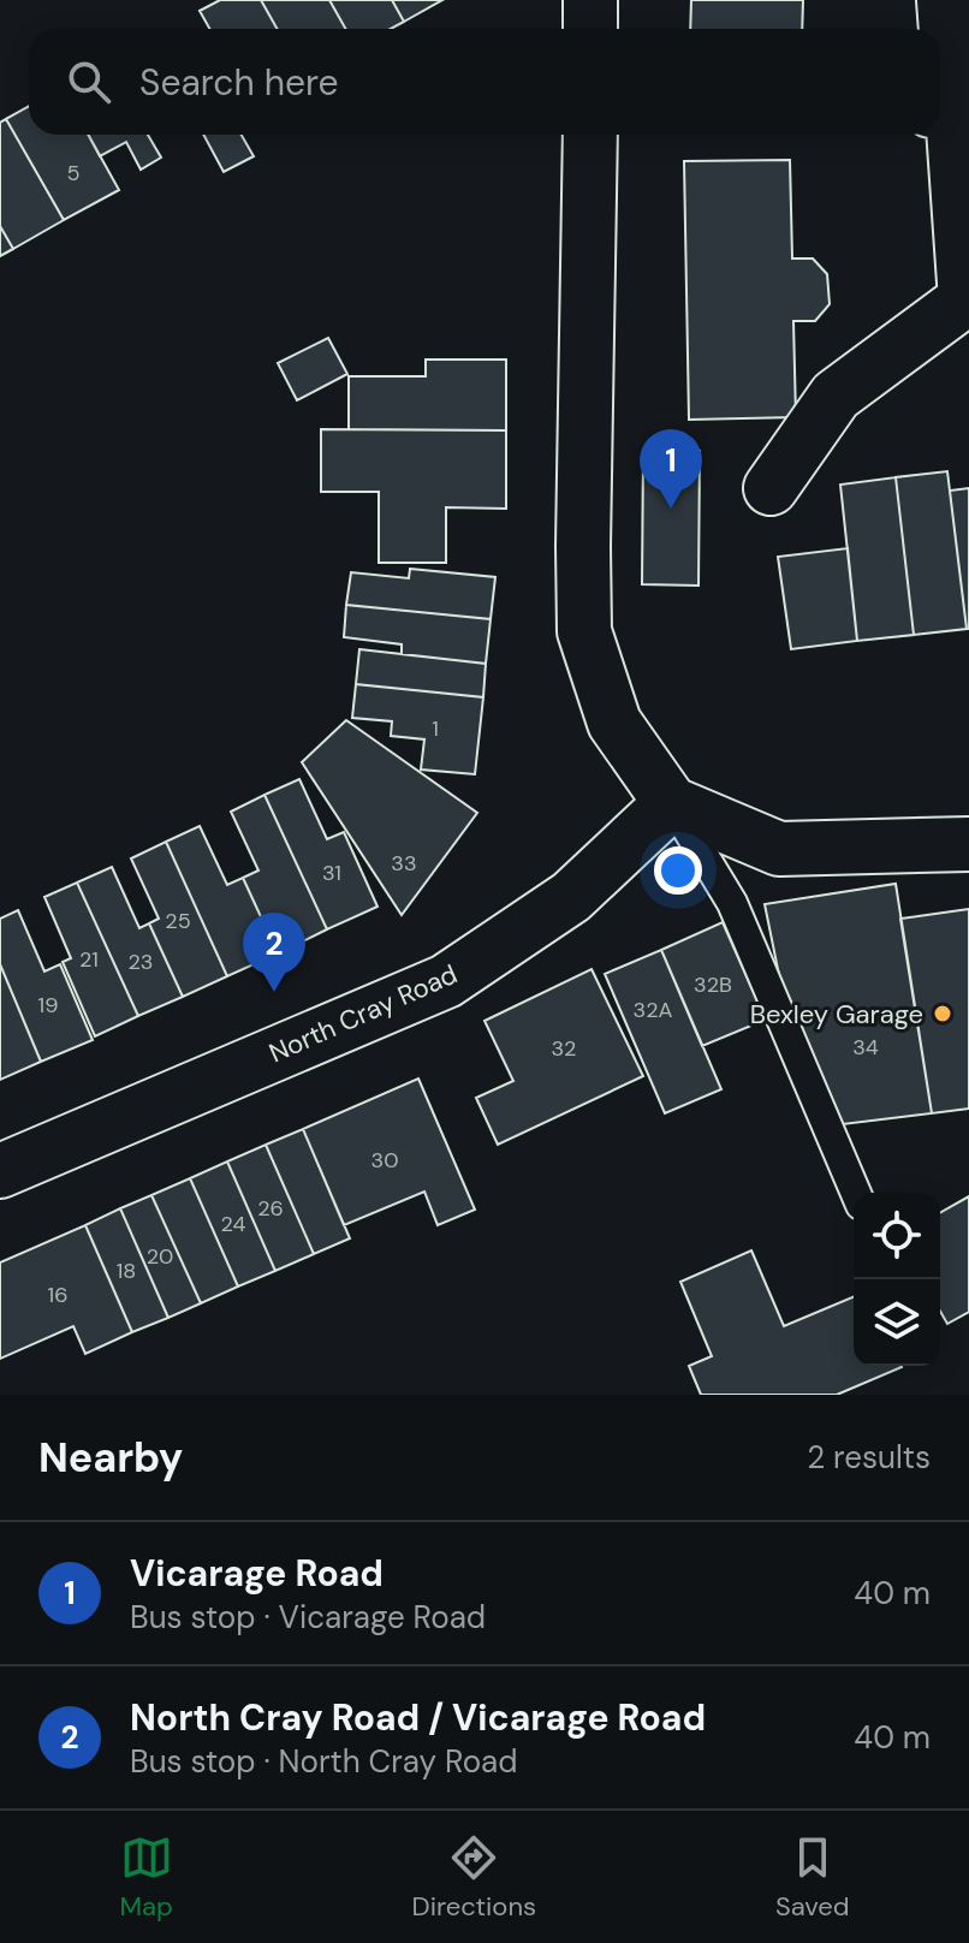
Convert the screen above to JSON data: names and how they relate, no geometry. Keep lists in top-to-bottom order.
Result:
{
  "streets": {
    "main road": ["North Cray Road"]
  },
  "places": ["Bexley Garage"],
  "house_numbers": [
    "5",
    "1",
    "33",
    "31",
    "25",
    "21",
    "23",
    "32B",
    "19",
    "32A",
    "34",
    "32",
    "30",
    "26",
    "24",
    "20",
    "18",
    "16"
  ],
  "page": {
    "search": "Search here",
    "pins": ["1", "2"],
    "heading": ["Nearby", "2 results"],
    "list": [
      {
        "mark": "1",
        "name": "Vicarage Road",
        "note": "Bus stop · Vicarage Road",
        "value": "40 m"
      },
      {
        "mark": "2",
        "name": "North Cray Road / Vicarage Road",
        "note": "Bus stop · North Cray Road",
        "value": "40 m"
      }
    ],
    "nav": ["Map", "Directions", "Saved"]
  }
}
